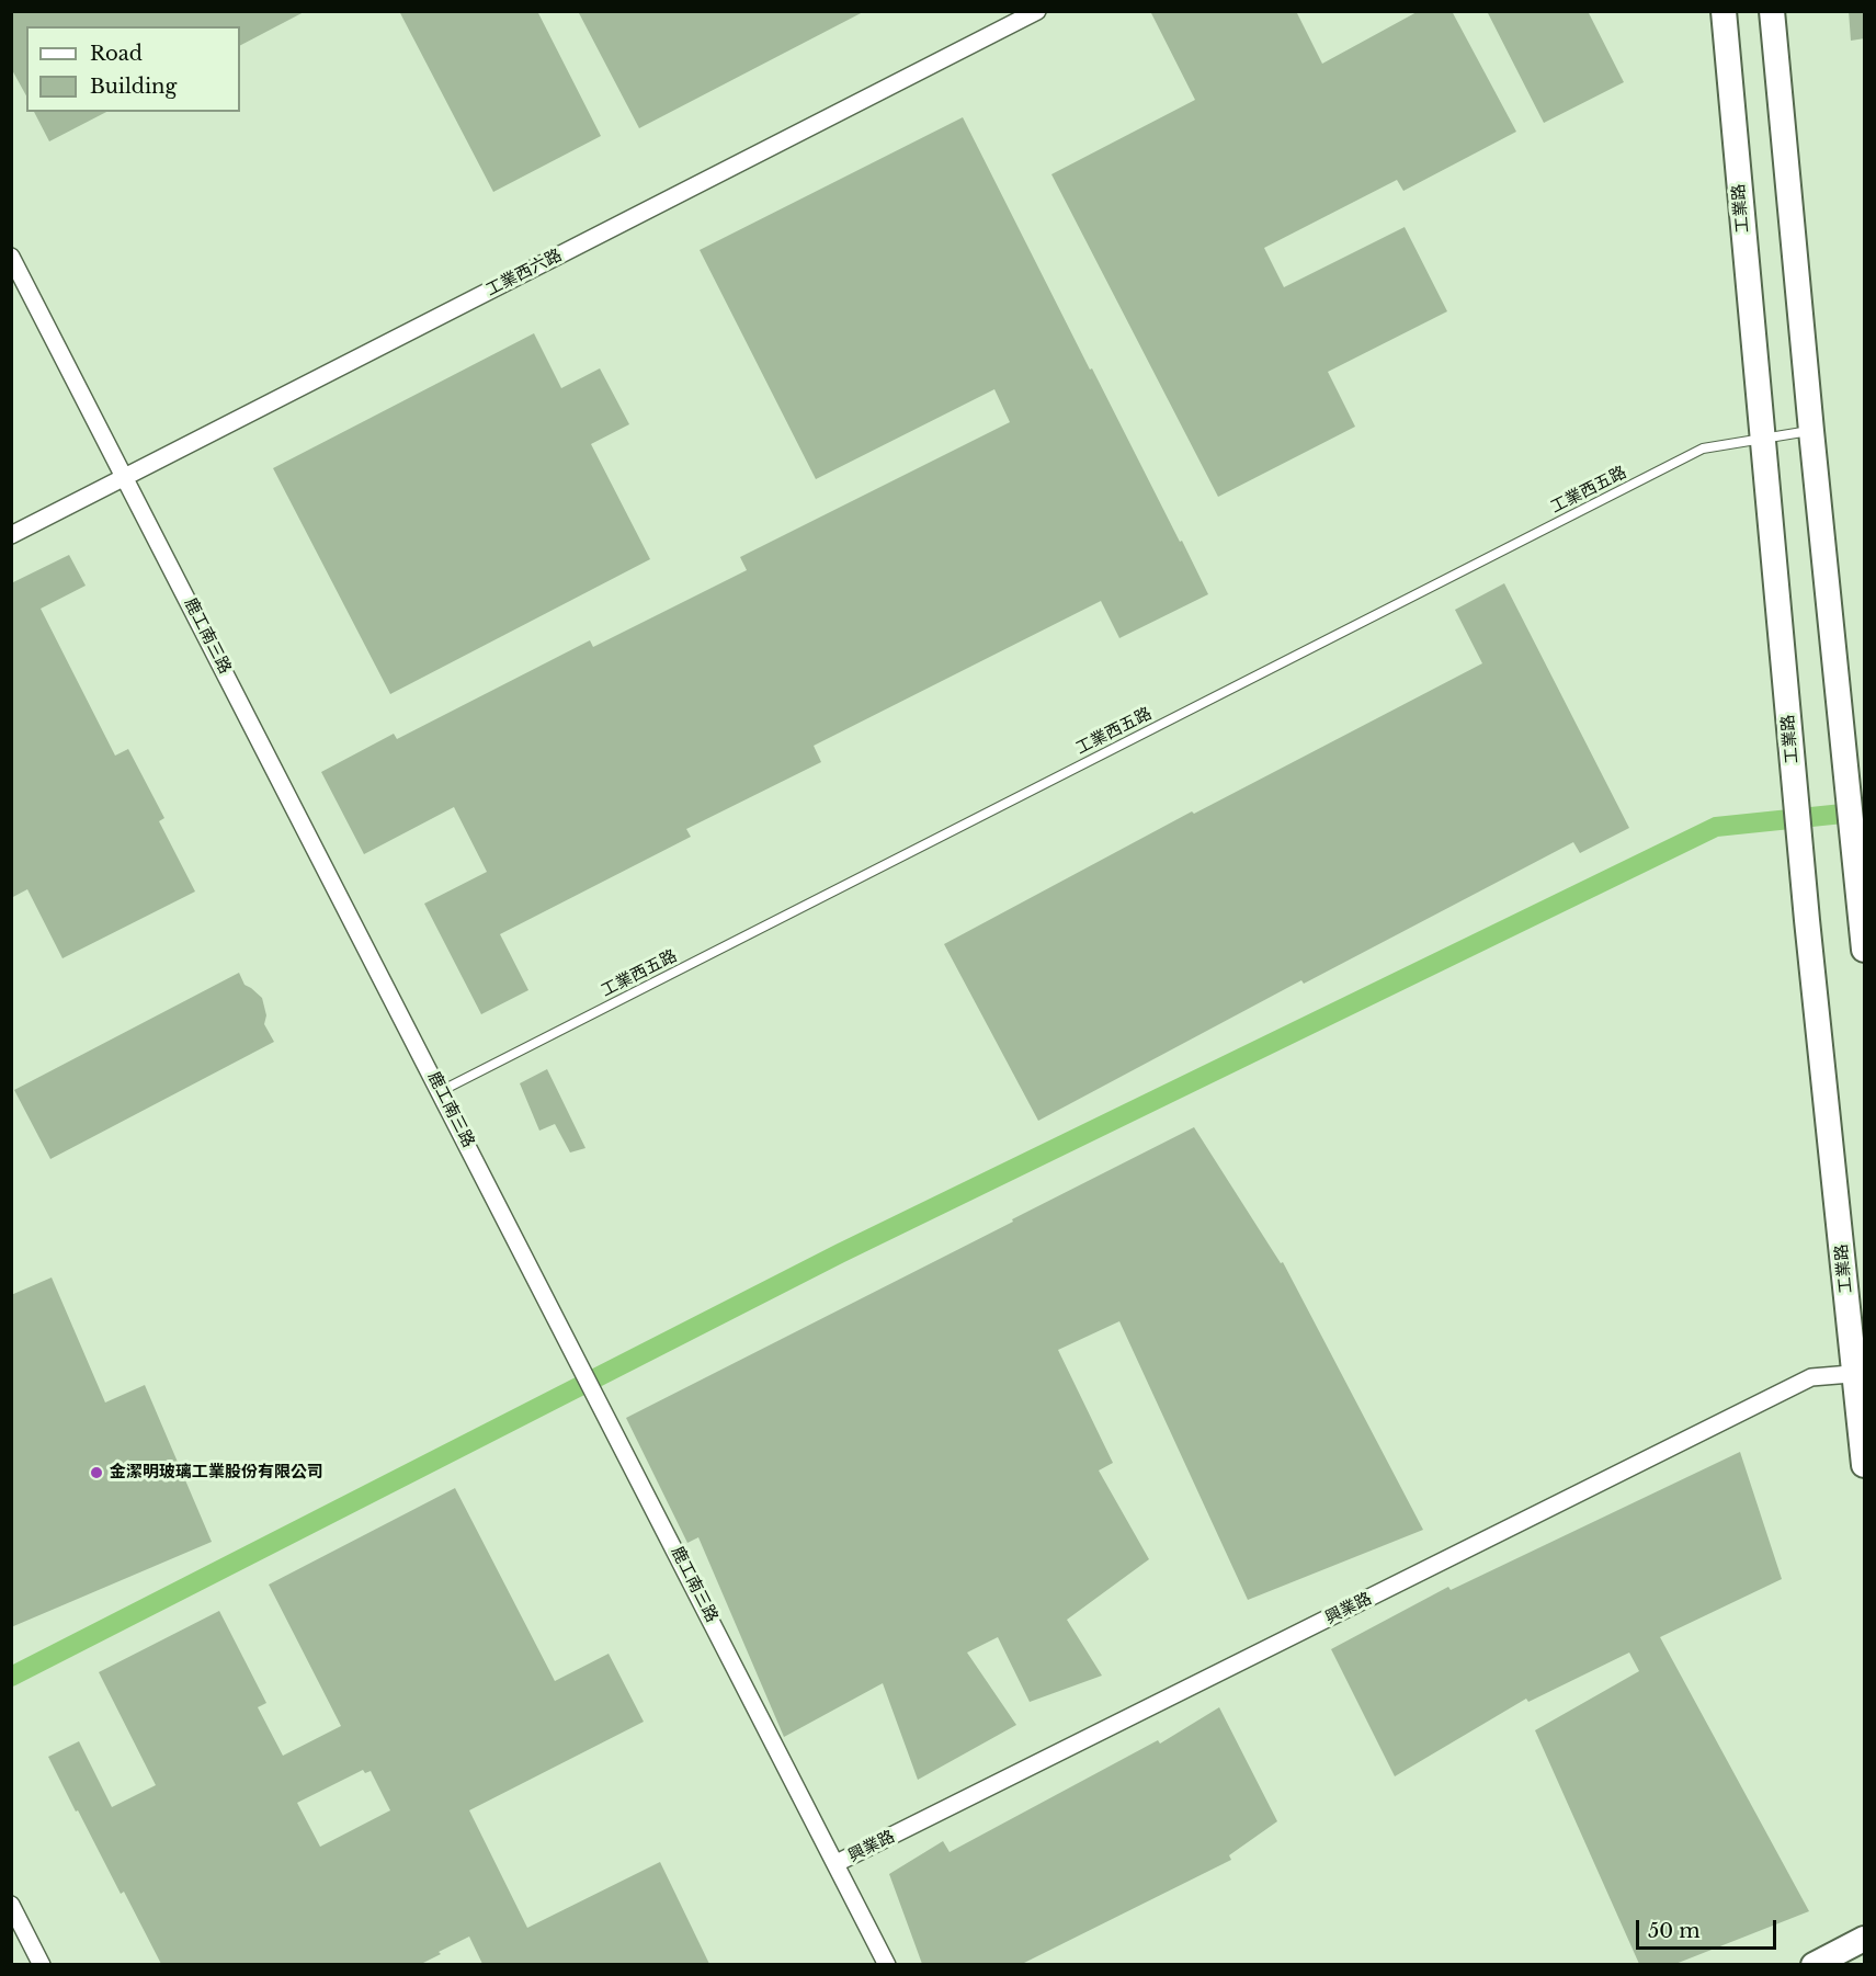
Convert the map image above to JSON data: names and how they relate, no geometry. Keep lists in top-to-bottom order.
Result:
{
  "streets": {
    "street": [
      "工業路",
      "工業西六路",
      "鹿工南三路",
      "興業路"
    ],
    "lane": ["工業西五路"]
  },
  "crossings": [
    ["工業路", "工業西五路"],
    ["工業路", "興業路"],
    ["工業西六路", "鹿工南三路"],
    ["工業西五路", "鹿工南三路"],
    ["鹿工南三路", "興業路"]
  ],
  "places": ["金潔明玻璃工業股份有限公司"],
  "legend": ["Road", "Building"],
  "scale_bar": "50 m"
}
